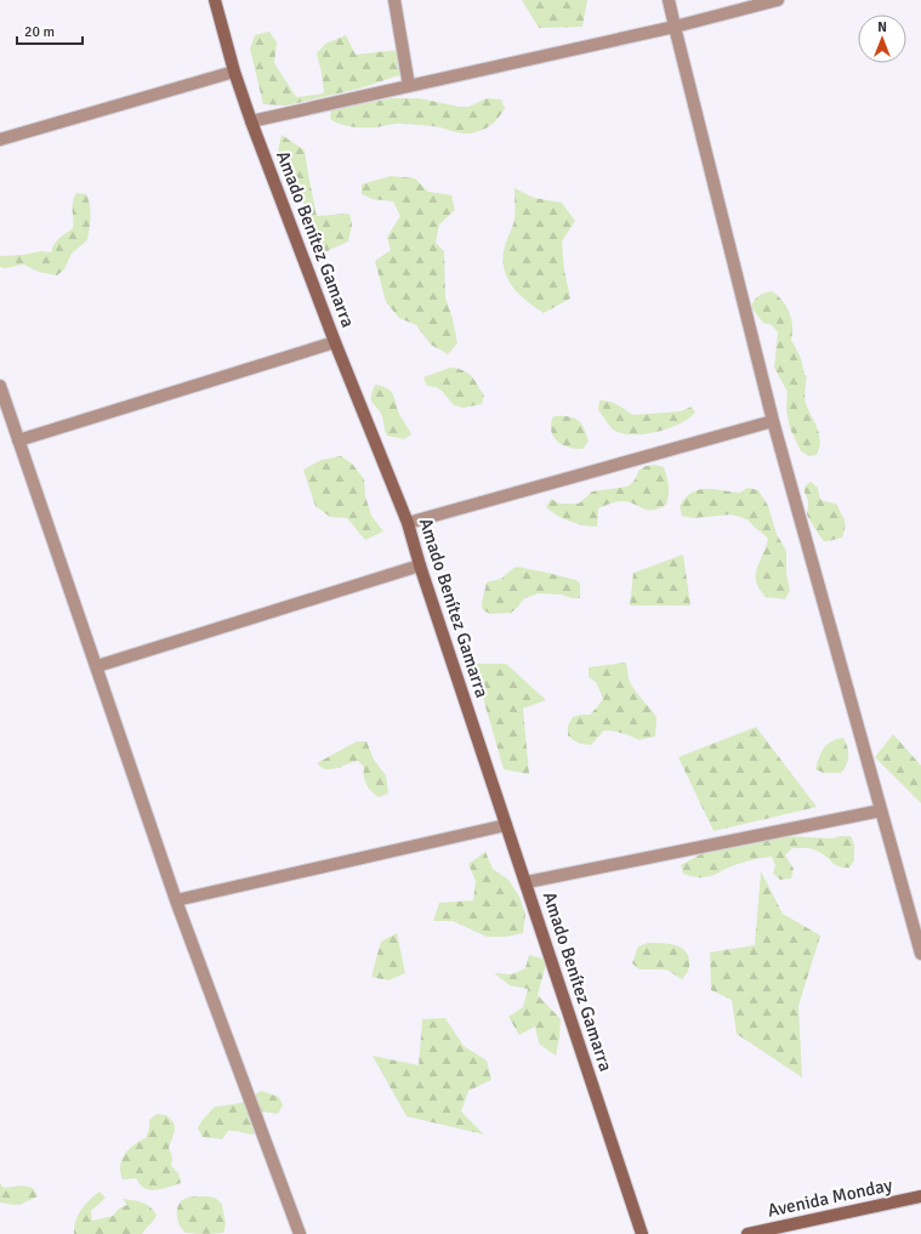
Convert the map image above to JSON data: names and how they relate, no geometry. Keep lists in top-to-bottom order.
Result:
{
  "streets": {
    "main road": ["Amado Benítez Gamarra", "Avenida Monday"]
  },
  "scale_bar": "20 m",
  "north": "top"
}
